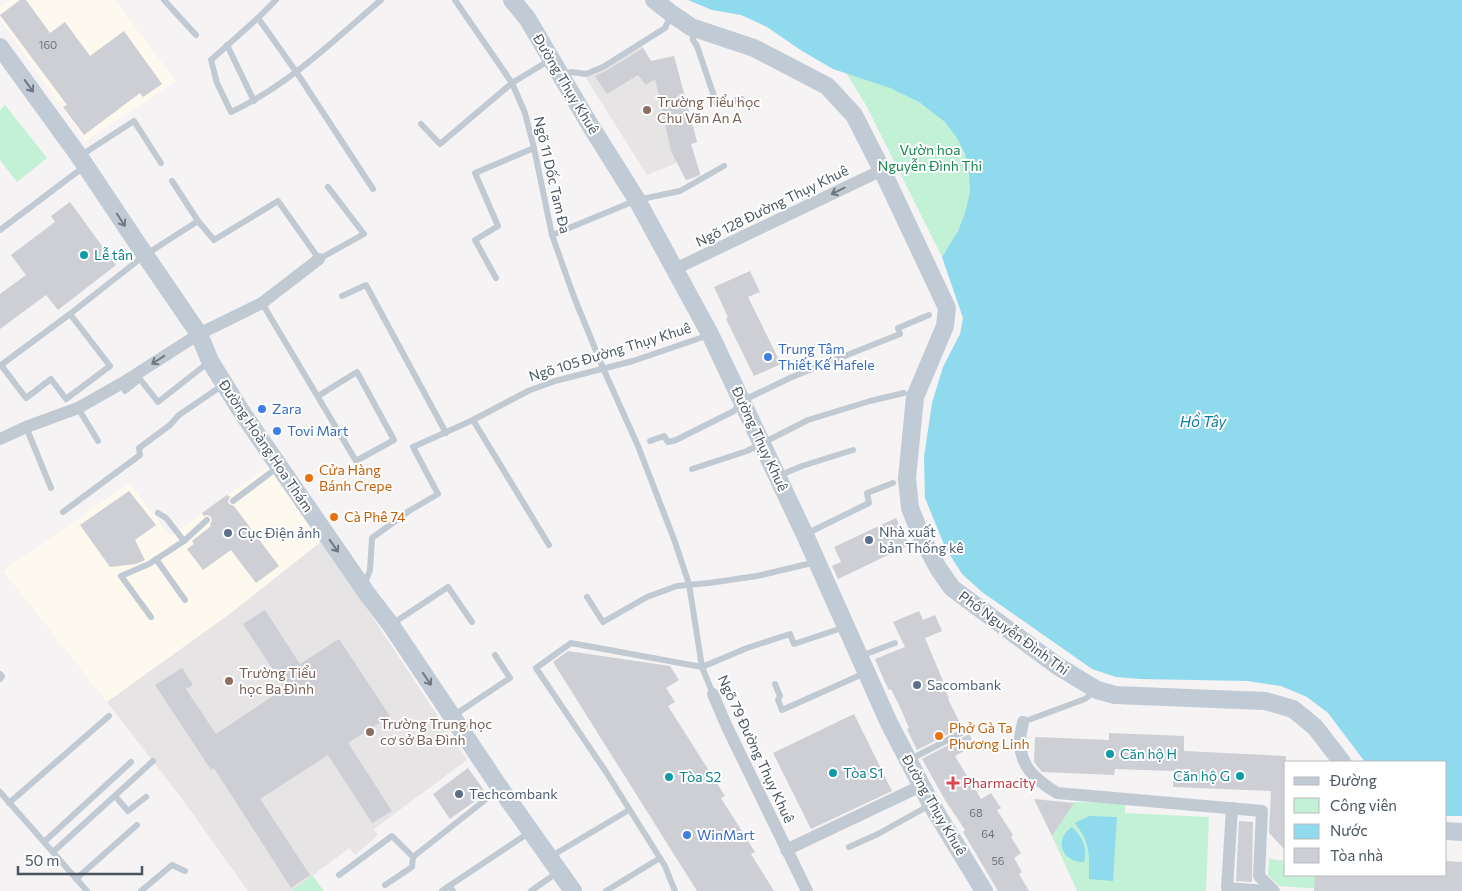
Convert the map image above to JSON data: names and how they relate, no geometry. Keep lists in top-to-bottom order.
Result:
{
  "streets": {
    "main road": ["Đường Thụy Khuê", "Đường Hoàng Hoa Thám", "Phố Nguyễn Đình Thi"],
    "street": ["Ngõ 128 Đường Thụy Khuê", "Ngõ 79 Đường Thụy Khuê"],
    "lane": ["Ngõ 11 Dốc Tam Đa", "Ngõ 105 Đường Thụy Khuê"]
  },
  "crossings": [
    ["Đường Thụy Khuê", "Ngõ 128 Đường Thụy Khuê"],
    ["Đường Thụy Khuê", "Ngõ 105 Đường Thụy Khuê"],
    ["Ngõ 11 Dốc Tam Đa", "Ngõ 105 Đường Thụy Khuê"],
    ["Ngõ 11 Dốc Tam Đa", "Ngõ 79 Đường Thụy Khuê"],
    ["Ngõ 128 Đường Thụy Khuê", "Phố Nguyễn Đình Thi"],
    ["Ngõ 105 Đường Thụy Khuê", "Đường Hoàng Hoa Thám"],
    ["Ngõ 105 Đường Thụy Khuê", "Ngõ 79 Đường Thụy Khuê"]
  ],
  "one_way": ["Ngõ 128 Đường Thụy Khuê", "Đường Hoàng Hoa Thám"],
  "water": ["Hồ Tây"],
  "parks": ["Vườn hoa Nguyễn Đình Thi"],
  "places": {
    "other": [
      "Trường Tiểu học Chu Văn An A",
      "Lễ tân",
      "Trung Tâm Thiết Kế Hafele",
      "Zara",
      "Tovi Mart",
      "Cửa Hàng Bánh Crepe",
      "Cà Phê 74",
      "Cục Điện ảnh",
      "Nhà xuất bản Thống kê",
      "Trường Tiểu học Ba Đình",
      "Sacombank",
      "Trường Trung học cơ sở Ba Đình",
      "Phở Gà Ta Phương Linh",
      "Căn hộ H",
      "Tòa S1",
      "Căn hộ G",
      "Tòa S2",
      "Techcombank",
      "WinMart"
    ],
    "health": ["Pharmacity"]
  },
  "house_numbers": [
    "160",
    "68",
    "64",
    "56"
  ],
  "legend": [
    "Đường",
    "Công viên",
    "Nước",
    "Tòa nhà"
  ],
  "scale_bar": "50 m"
}
